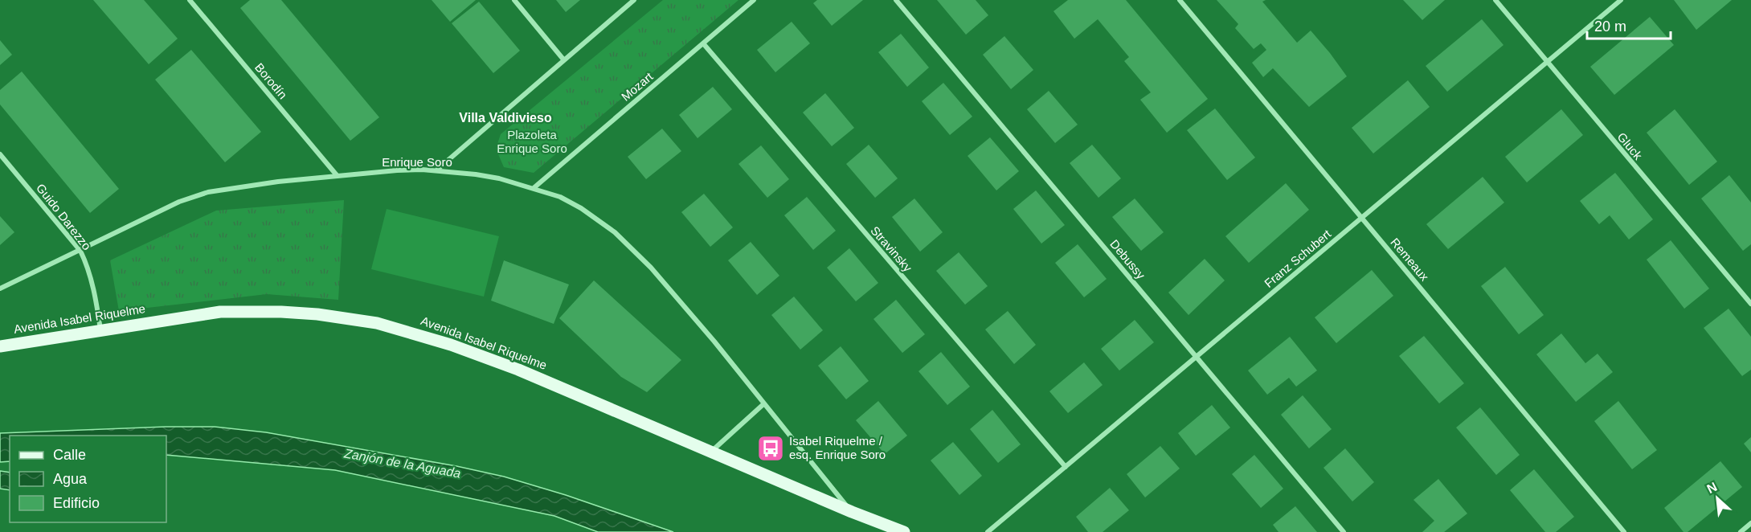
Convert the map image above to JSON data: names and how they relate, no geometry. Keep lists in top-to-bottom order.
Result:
{
  "streets": {
    "main road": ["Avenida Isabel Riquelme"],
    "street": [
      "Borodín",
      "Mozart",
      "Gluck",
      "Enrique Soro",
      "Guido Darezzo",
      "Stravinsky",
      "Franz Schubert",
      "Debussy",
      "Remeaux"
    ]
  },
  "crossings": [
    ["Borodín", "Enrique Soro"],
    ["Mozart", "Enrique Soro"],
    ["Mozart", "Stravinsky"],
    ["Gluck", "Franz Schubert"],
    ["Enrique Soro", "Guido Darezzo"],
    ["Enrique Soro", "Avenida Isabel Riquelme"],
    ["Guido Darezzo", "Avenida Isabel Riquelme"],
    ["Stravinsky", "Franz Schubert"],
    ["Franz Schubert", "Debussy"],
    ["Franz Schubert", "Remeaux"]
  ],
  "districts": ["Villa Valdivieso"],
  "water": ["Zanjón de la Aguada"],
  "parks": ["Plazoleta Enrique Soro"],
  "places": {
    "bus stop": ["Isabel Riquelme / esq. Enrique Soro"]
  },
  "legend": ["Calle", "Agua", "Edificio"],
  "scale_bar": "20 m",
  "north": "top left"
}
